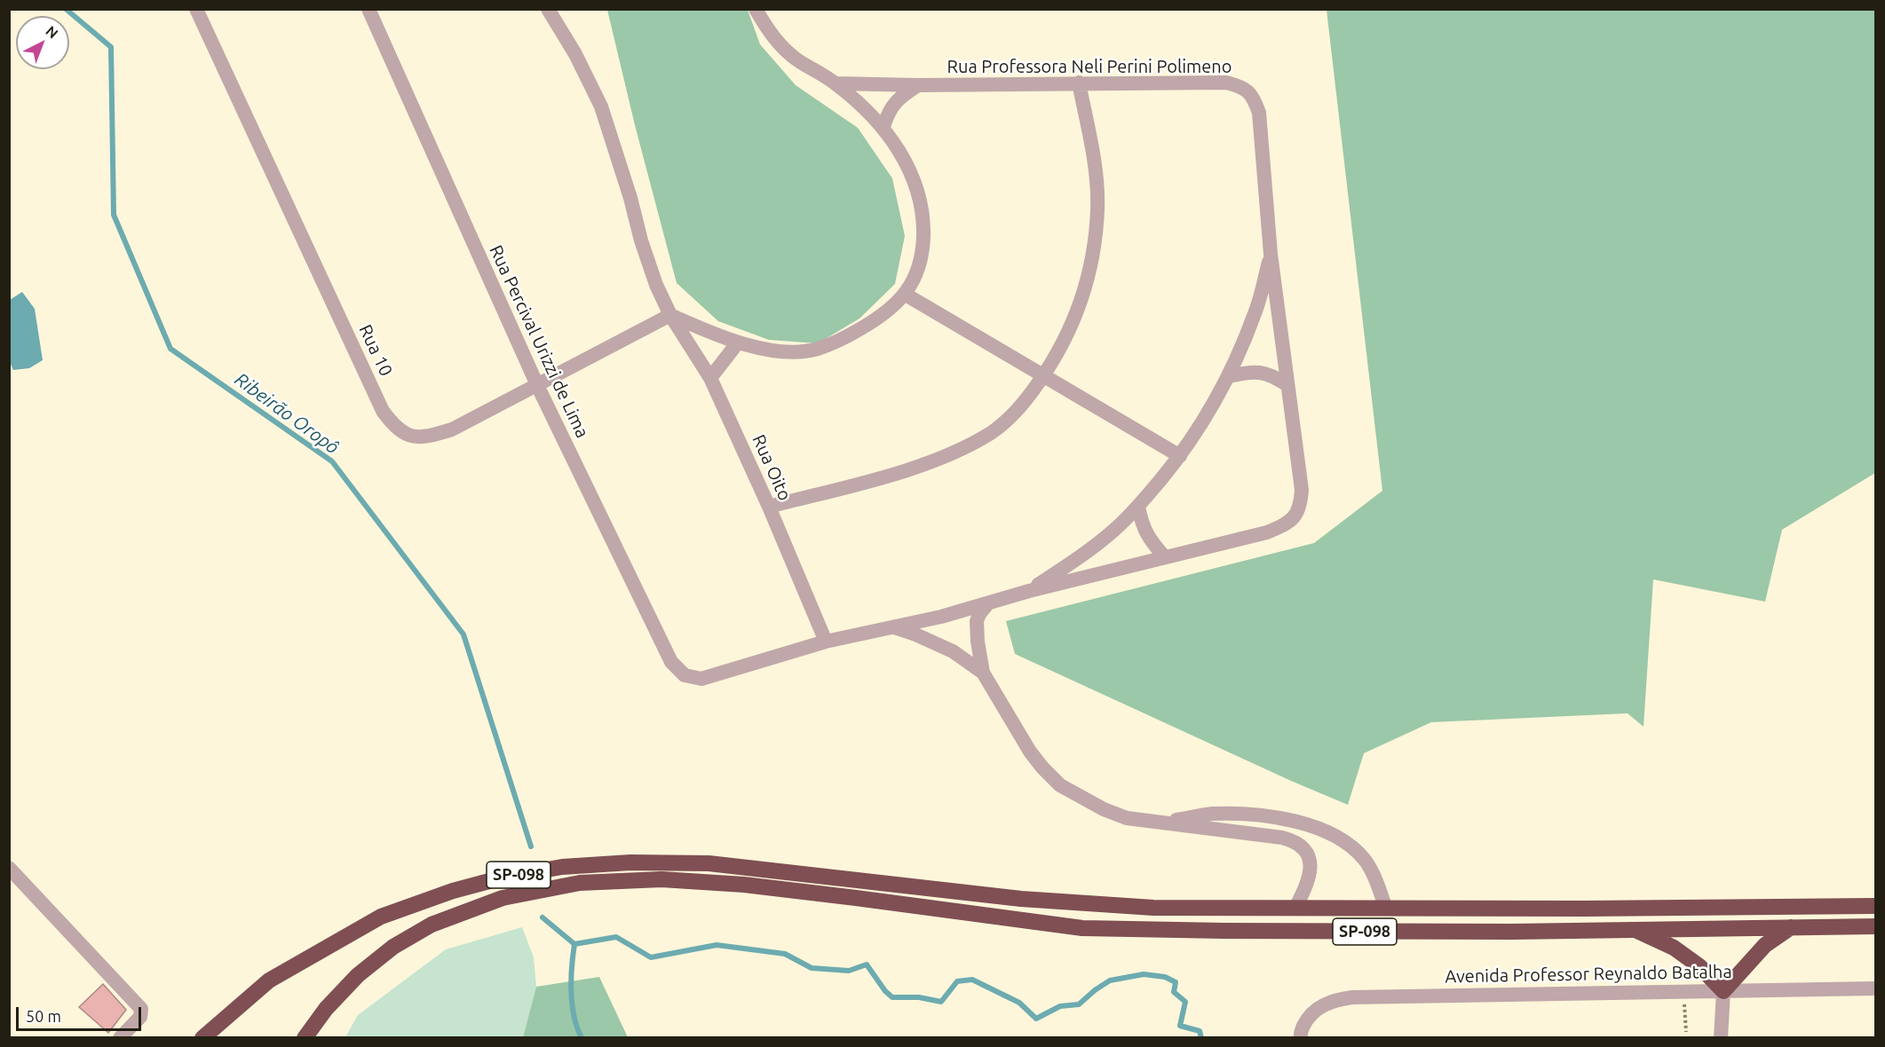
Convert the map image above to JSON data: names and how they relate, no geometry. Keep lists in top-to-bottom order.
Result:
{
  "streets": {
    "highway": ["SP-098"],
    "street": [
      "Rua Professora Neli Perini Polimeno",
      "Rua Percival Urizzi de Lima",
      "Rua 10",
      "Rua Oito",
      "Avenida Professor Reynaldo Batalha"
    ]
  },
  "crossings": [
    ["Rua Percival Urizzi de Lima", "Rua 10"],
    ["Rua Percival Urizzi de Lima", "Rua Oito"],
    ["Rua 10", "Rua Oito"]
  ],
  "water": ["Ribeirão Oropô"],
  "scale_bar": "50 m",
  "north": "top right"
}
